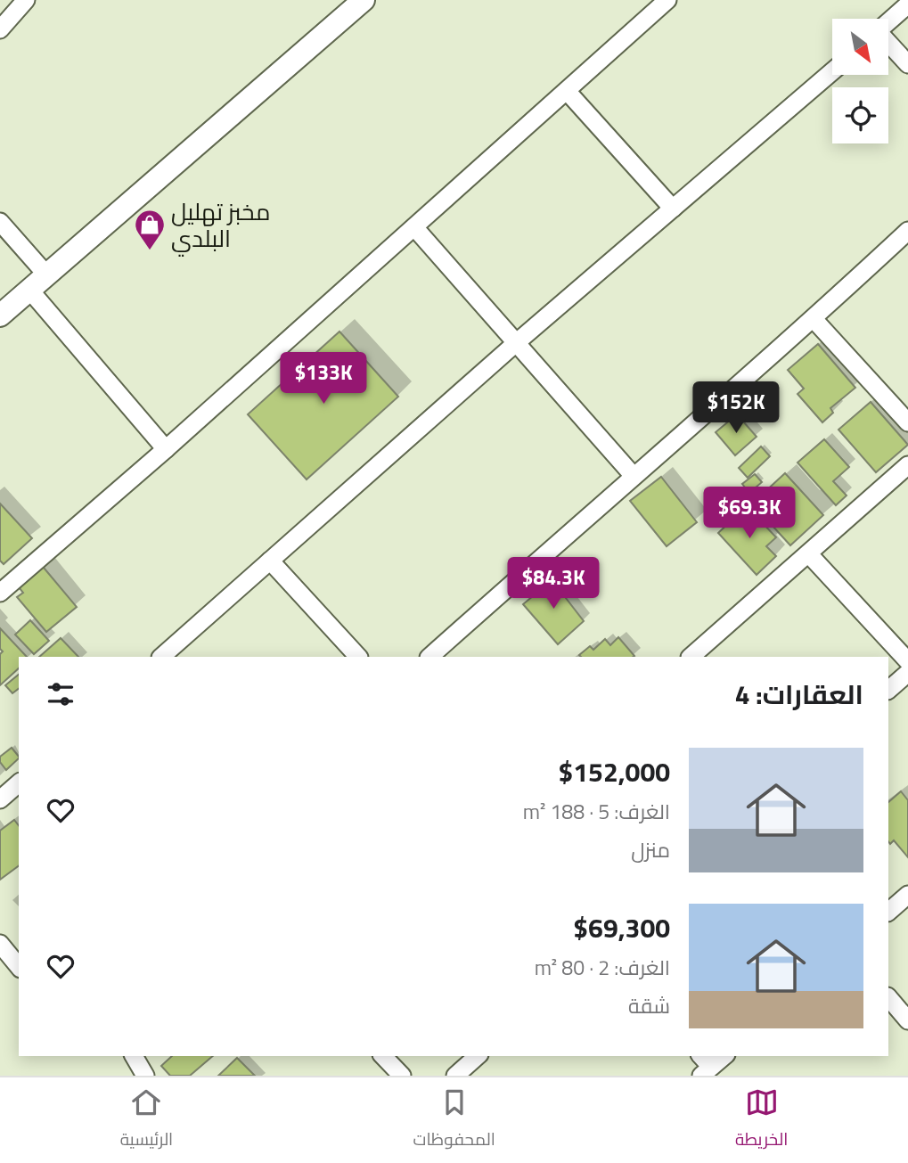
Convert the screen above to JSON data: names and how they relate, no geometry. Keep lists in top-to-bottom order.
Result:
{
  "places": {
    "shop": ["مخبز تهليل البلدي"]
  },
  "north": "bottom right",
  "page": {
    "price": [
      "$133K",
      "$152K",
      "$69.3K",
      "$84.3K"
    ],
    "heading": "العقارات: 4",
    "list": [
      {
        "name": "$152,000",
        "note": "الغرف: 5 · 188 m² · منزل"
      },
      {
        "name": "$69,300",
        "note": "الغرف: 2 · 80 m² · شقة"
      }
    ],
    "tabs": ["الخريطة", "المحفوظات", "الرئيسية"]
  }
}
